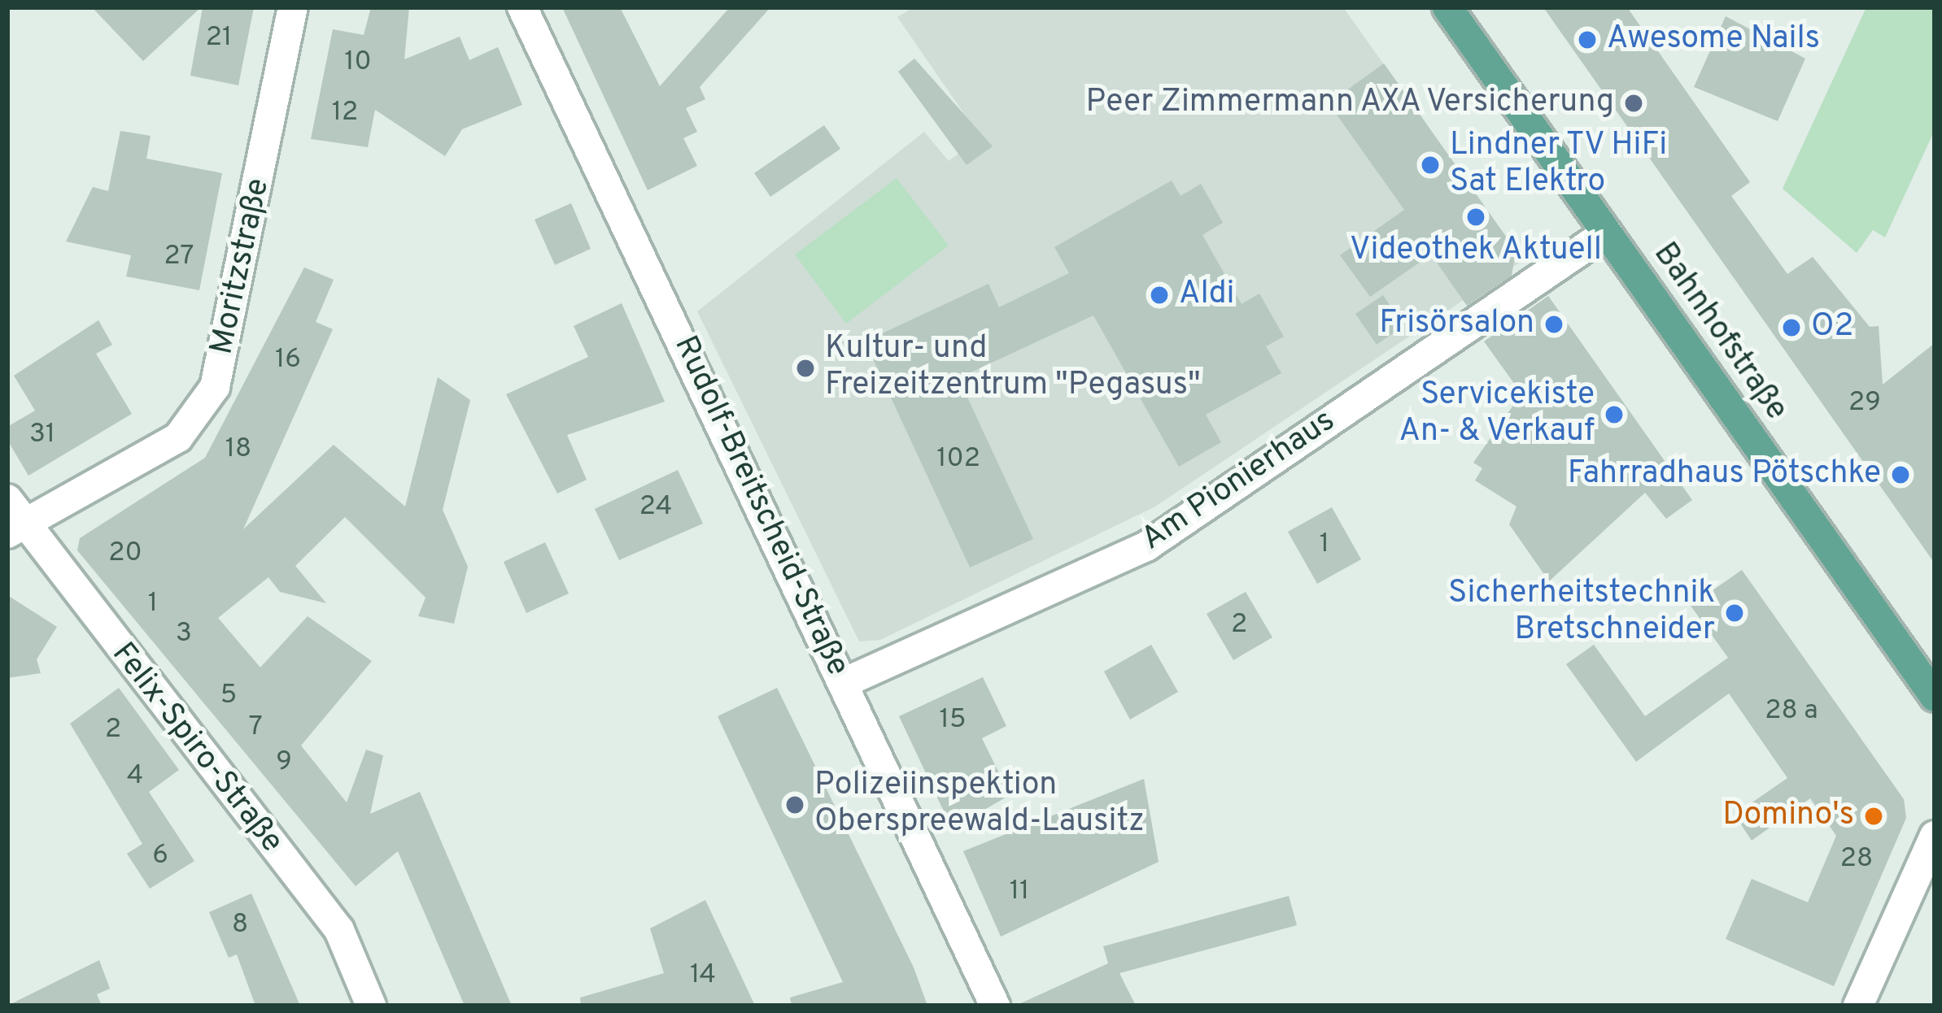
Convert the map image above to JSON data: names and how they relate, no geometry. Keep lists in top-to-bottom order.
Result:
{
  "streets": {
    "main road": ["Bahnhofstraße"],
    "street": [
      "Moritzstraße",
      "Am Pionierhaus",
      "Rudolf-Breitscheid-Straße",
      "Felix-Spiro-Straße"
    ]
  },
  "crossings": [
    ["Moritzstraße", "Felix-Spiro-Straße"],
    ["Bahnhofstraße", "Am Pionierhaus"],
    ["Am Pionierhaus", "Rudolf-Breitscheid-Straße"]
  ],
  "places": [
    "Awesome Nails",
    "Peer Zimmermann AXA Versicherung",
    "Lindner TV HiFi Sat Elektro",
    "Videothek Aktuell",
    "Aldi",
    "Frisörsalon",
    "O2",
    "Kultur- und Freizeitzentrum \"Pegasus\"",
    "Servicekiste An- & Verkauf",
    "Fahrradhaus Pötschke",
    "Sicherheitstechnik Bretschneider",
    "Polizeiinspektion Oberspreewald-Lausitz",
    "Domino's"
  ],
  "house_numbers": [
    "21",
    "10",
    "12",
    "27",
    "16",
    "29",
    "31",
    "18",
    "102",
    "24",
    "1",
    "20",
    "1",
    "2",
    "3",
    "5",
    "28 a",
    "15",
    "7",
    "2",
    "9",
    "4",
    "6",
    "28",
    "11",
    "8",
    "14"
  ]
}
